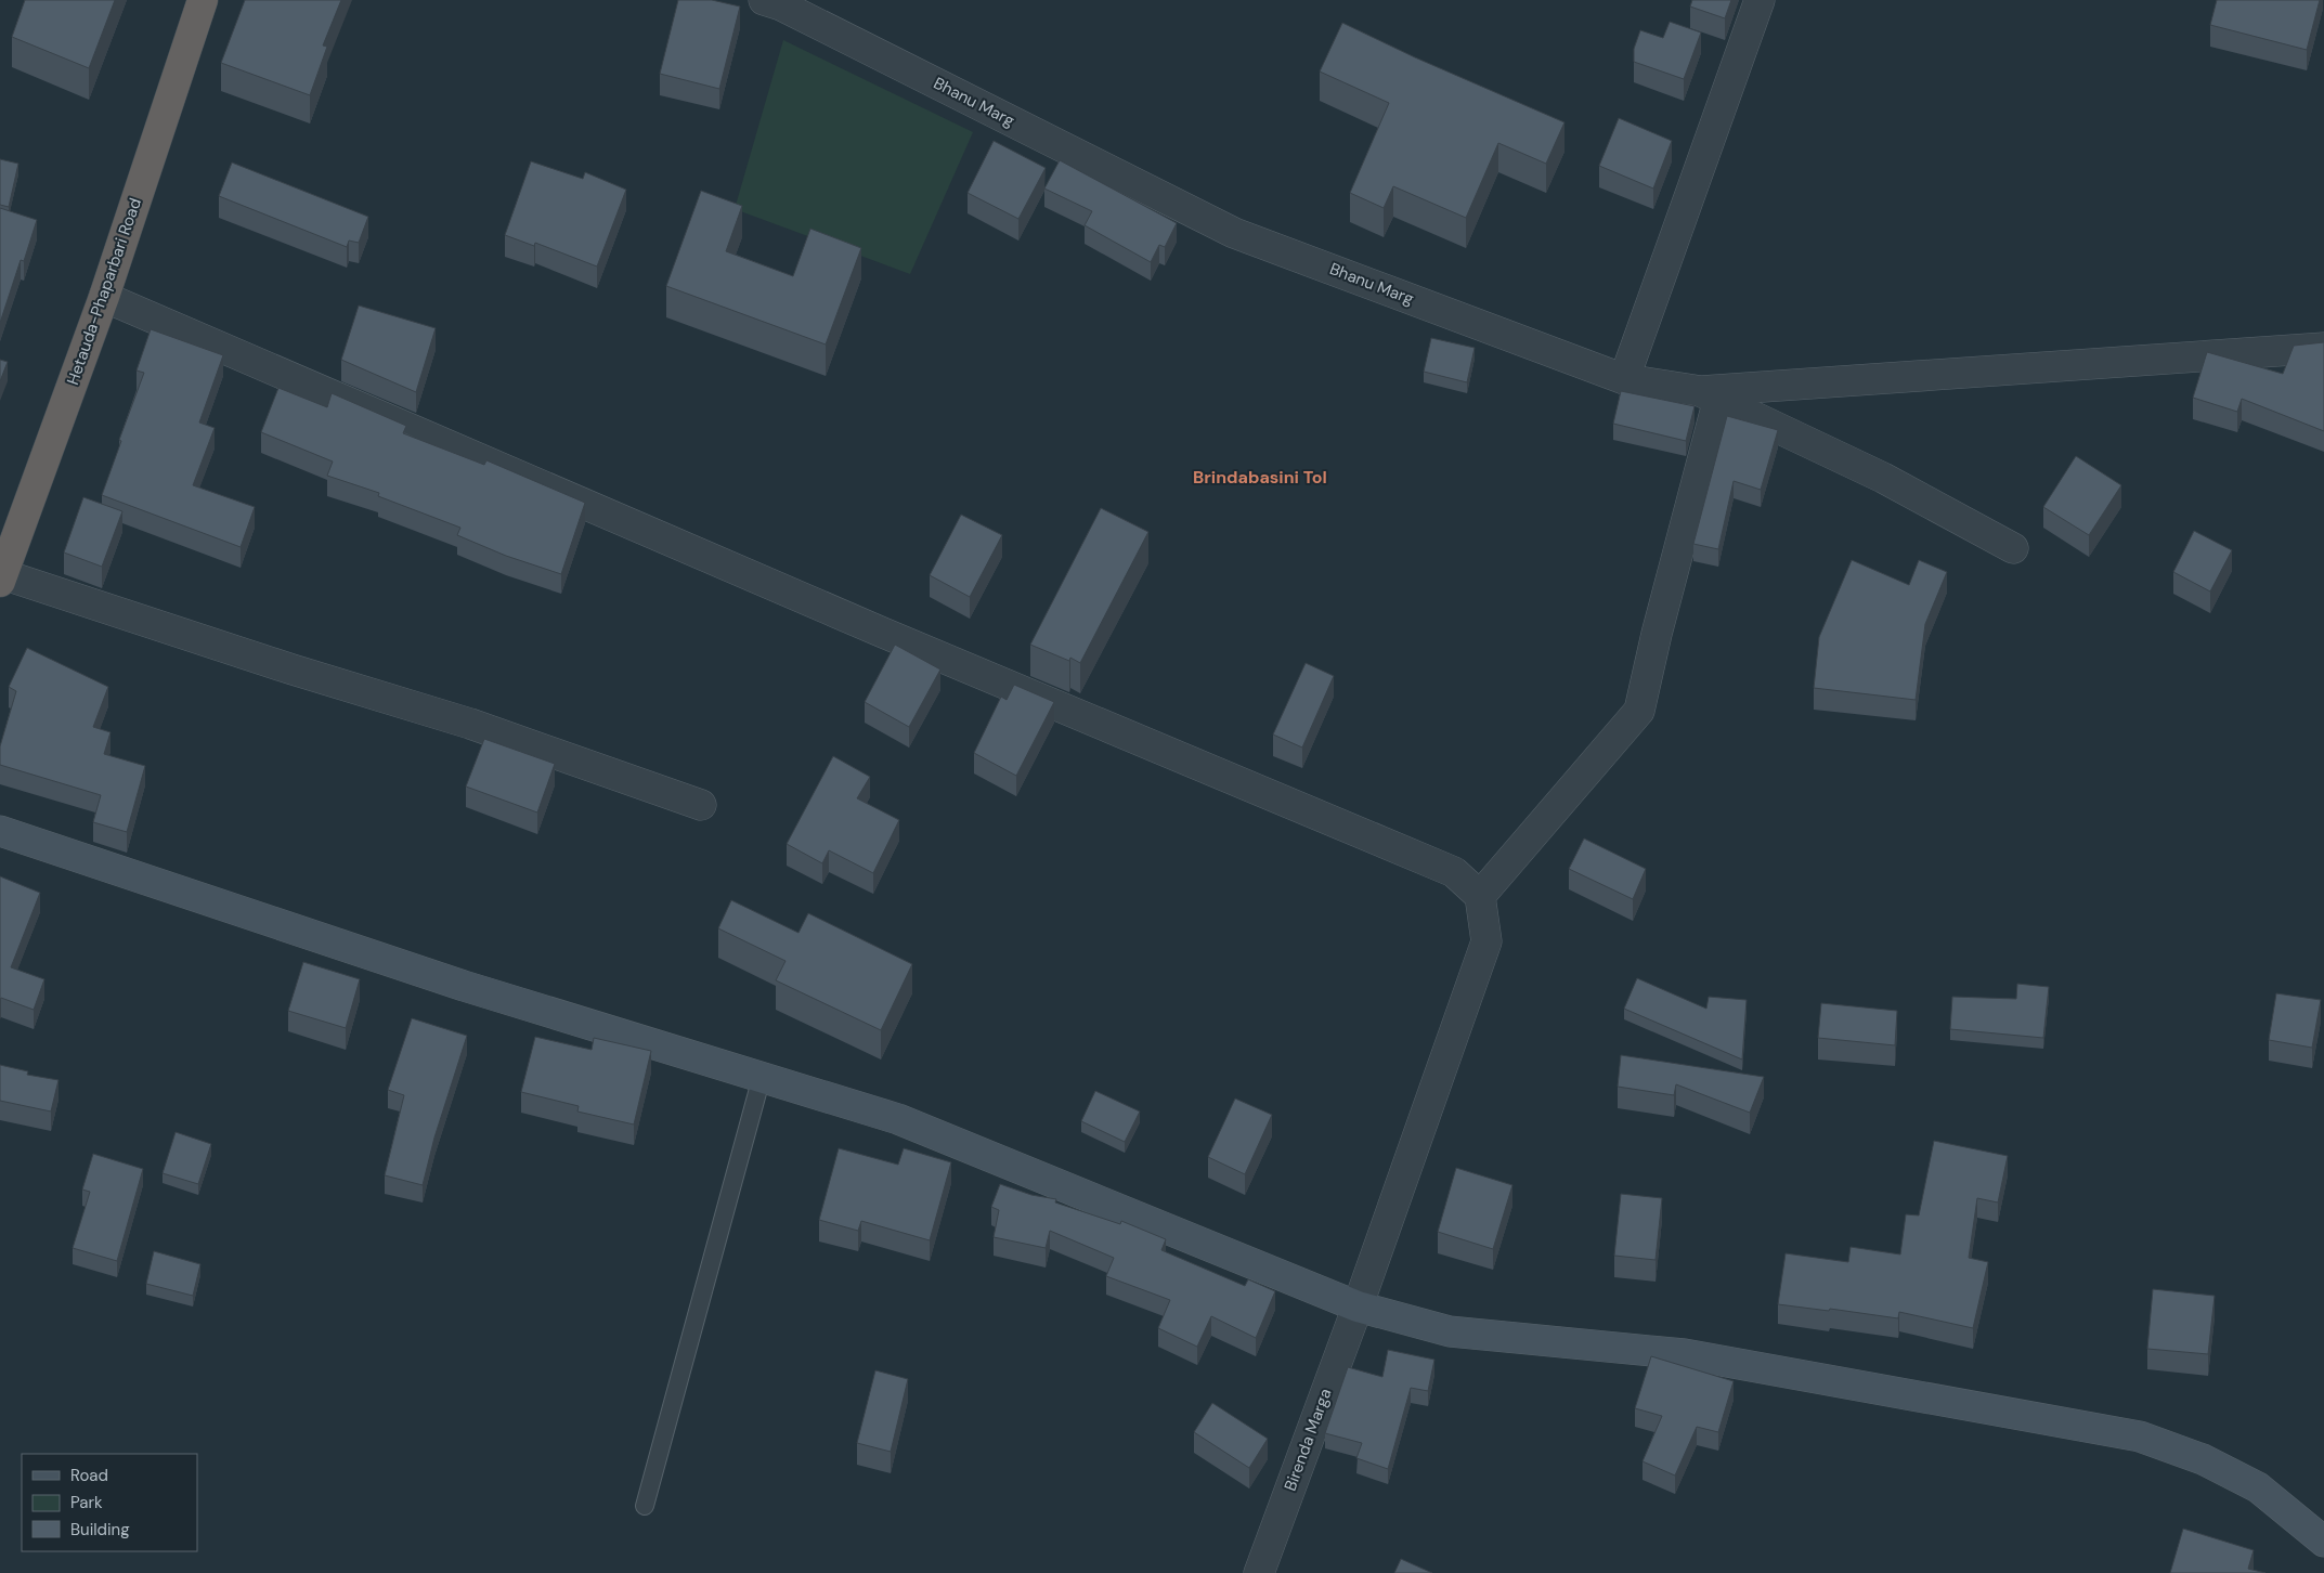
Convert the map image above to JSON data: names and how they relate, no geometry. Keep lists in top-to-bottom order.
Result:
{
  "streets": {
    "highway": ["Hetauda-Phaparbari Road"],
    "street": ["Bhanu Marg", "Birenda Marga"]
  },
  "districts": ["Brindabasini Tol"],
  "legend": ["Road", "Park", "Building"]
}
